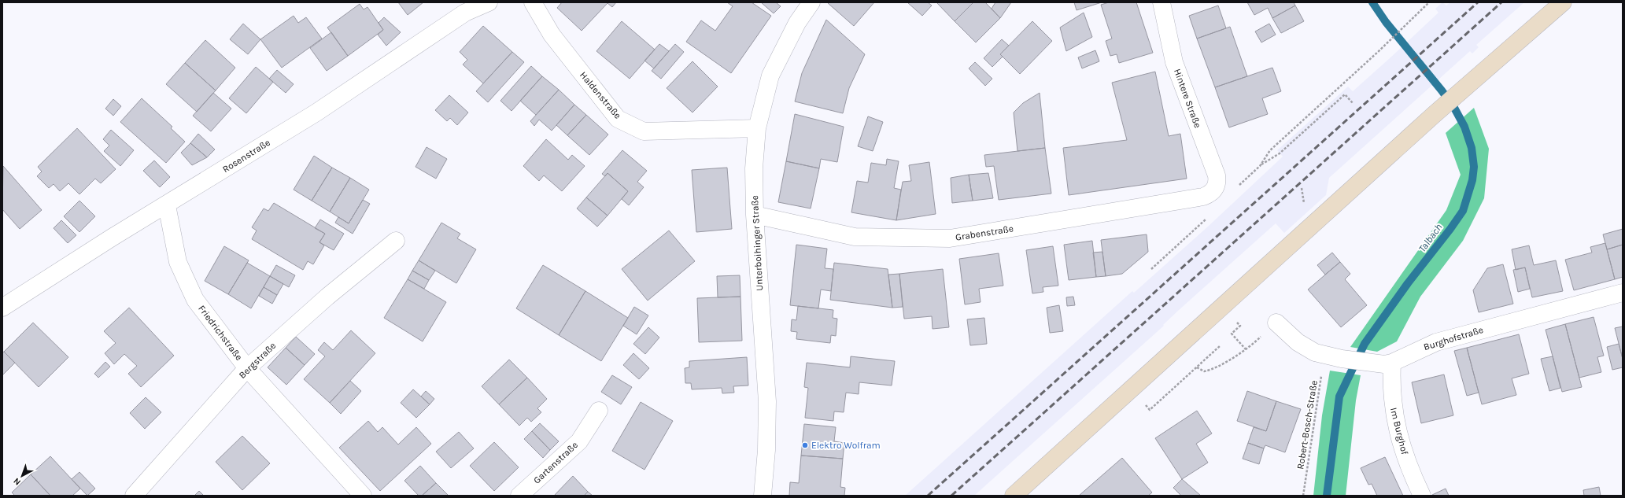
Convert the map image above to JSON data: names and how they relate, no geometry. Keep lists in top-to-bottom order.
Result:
{
  "streets": {
    "street": [
      "Haldenstraße",
      "Hintere Straße",
      "Rosenstraße",
      "Grabenstraße",
      "Unterboihinger Straße",
      "Friedrichstraße",
      "Burghofstraße",
      "Bergstraße",
      "Im Burghof",
      "Gartenstraße"
    ],
    "path": ["Robert-Bosch-Straße"]
  },
  "crossings": [
    ["Haldenstraße", "Unterboihinger Straße"],
    ["Hintere Straße", "Grabenstraße"],
    ["Rosenstraße", "Friedrichstraße"],
    ["Grabenstraße", "Unterboihinger Straße"],
    ["Friedrichstraße", "Bergstraße"],
    ["Burghofstraße", "Robert-Bosch-Straße"],
    ["Burghofstraße", "Im Burghof"]
  ],
  "water": ["Talbach"],
  "places": ["Elektro Wolfram"],
  "north": "bottom left"
}
